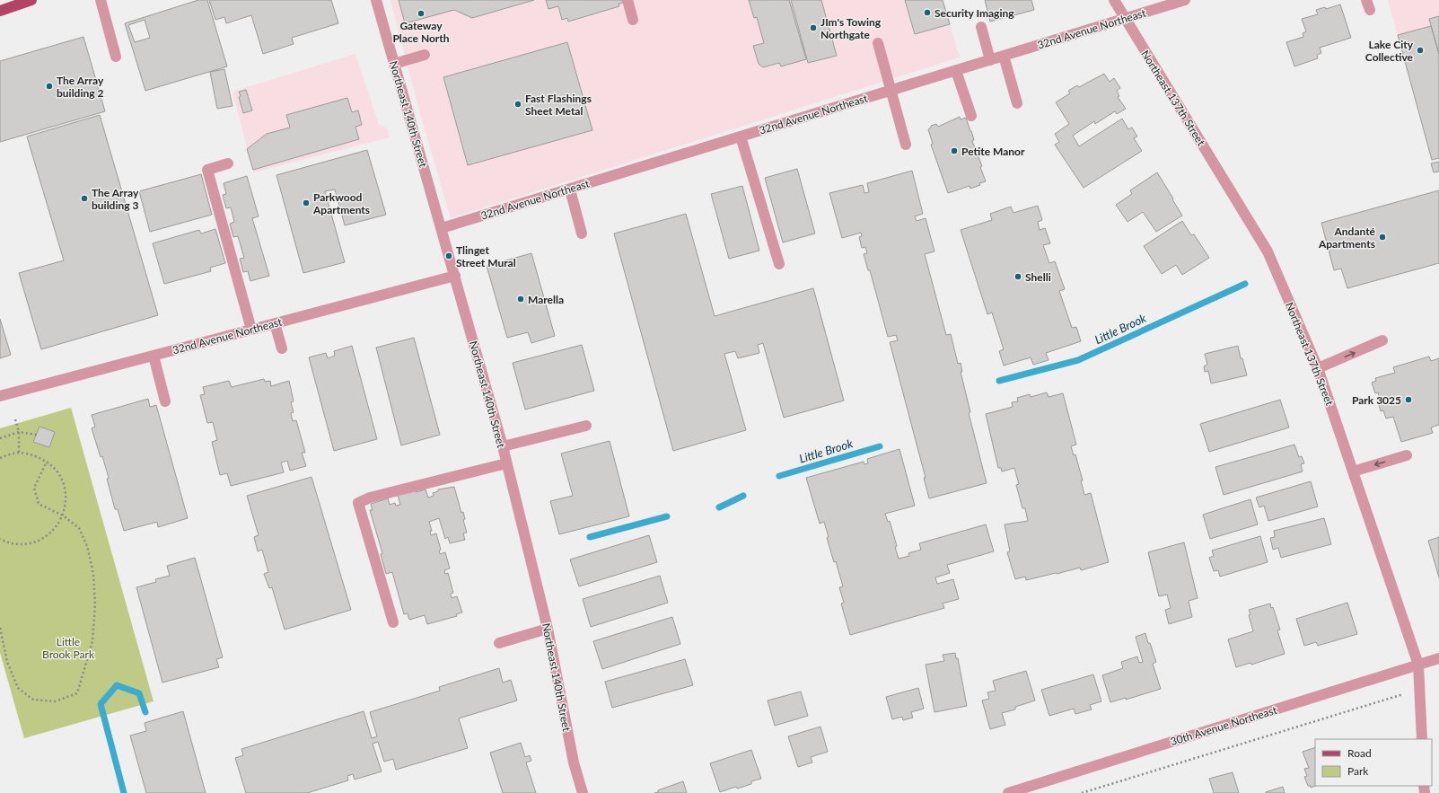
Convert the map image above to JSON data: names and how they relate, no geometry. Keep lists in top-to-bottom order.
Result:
{
  "streets": {
    "street": [
      "32nd Avenue Northeast",
      "Northeast 137th Street",
      "Northeast 140th Street",
      "30th Avenue Northeast"
    ]
  },
  "crossings": [
    ["32nd Avenue Northeast", "Northeast 137th Street"],
    ["32nd Avenue Northeast", "Northeast 140th Street"],
    ["Northeast 137th Street", "30th Avenue Northeast"]
  ],
  "water": ["Little Brook"],
  "parks": ["Little Brook Park"],
  "places": [
    "Security Imaging",
    "Gateway Place North",
    "JIm's Towing Northgate",
    "Lake City Collective",
    "The Array building 2",
    "Fast Flashings Sheet Metal",
    "Petite Manor",
    "The Array building 3",
    "Parkwood Apartments",
    "Andanté Apartments",
    "Tlinget Street Mural",
    "Shelli",
    "Marella",
    "Park 3025"
  ],
  "legend": ["Road", "Park"]
}
